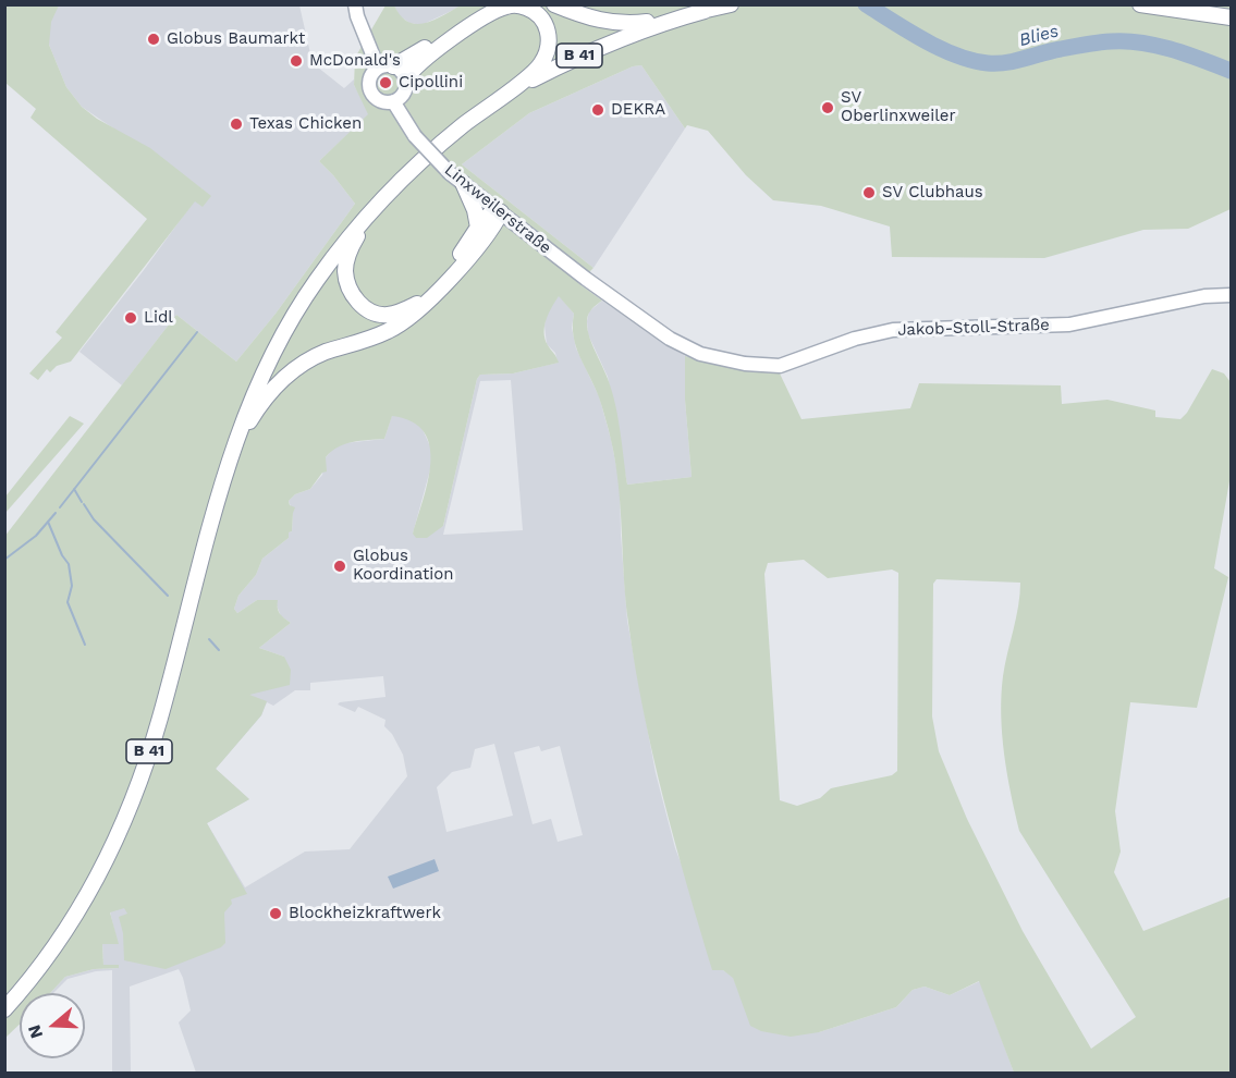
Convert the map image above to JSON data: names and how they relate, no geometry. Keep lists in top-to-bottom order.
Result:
{
  "streets": {
    "highway": ["B 41"],
    "main road": ["Linxweilerstraße", "Jakob-Stoll-Straße"]
  },
  "crossings": [
    ["Linxweilerstraße", "Jakob-Stoll-Straße"]
  ],
  "water": ["Blies"],
  "places": [
    "Globus Baumarkt",
    "McDonald's",
    "Cipollini",
    "SV Oberlinxweiler",
    "DEKRA",
    "Texas Chicken",
    "SV Clubhaus",
    "Lidl",
    "Globus Koordination",
    "Blockheizkraftwerk"
  ],
  "north": "left"
}
